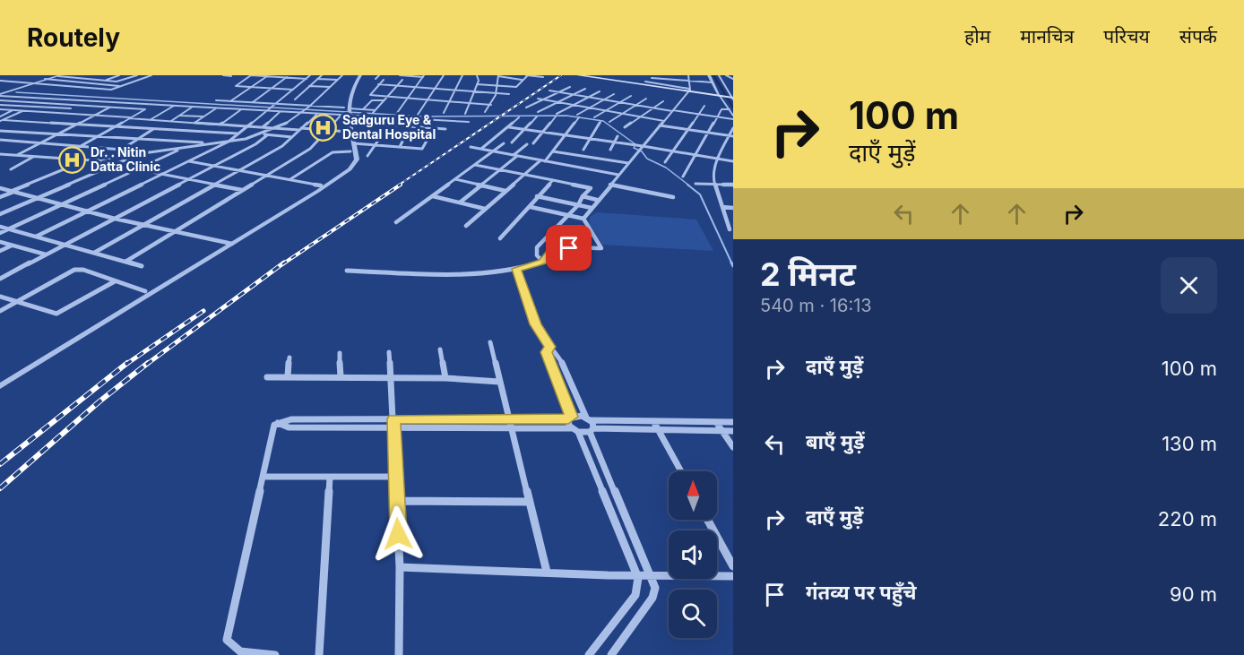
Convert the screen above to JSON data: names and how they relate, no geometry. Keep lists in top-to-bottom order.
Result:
{
  "places": {
    "hospital": ["Sadguru Eye & Dental Hospital", "Dr. . Nitin Datta Clinic"]
  },
  "north": "top",
  "page": {
    "header": "Routely",
    "nav": [
      "होम",
      "मानचित्र",
      "परिचय",
      "संपर्क"
    ],
    "turn": ["100 m", "दाएँ मुड़ें"],
    "heading": ["2 मिनट", "540 m · 16:13"],
    "list": [
      {
        "name": "दाएँ मुड़ें",
        "value": "100 m"
      },
      {
        "name": "बाएँ मुड़ें",
        "value": "130 m"
      },
      {
        "name": "दाएँ मुड़ें",
        "value": "220 m"
      },
      {
        "name": "गंतव्य पर पहुँचे",
        "value": "90 m"
      }
    ]
  }
}
